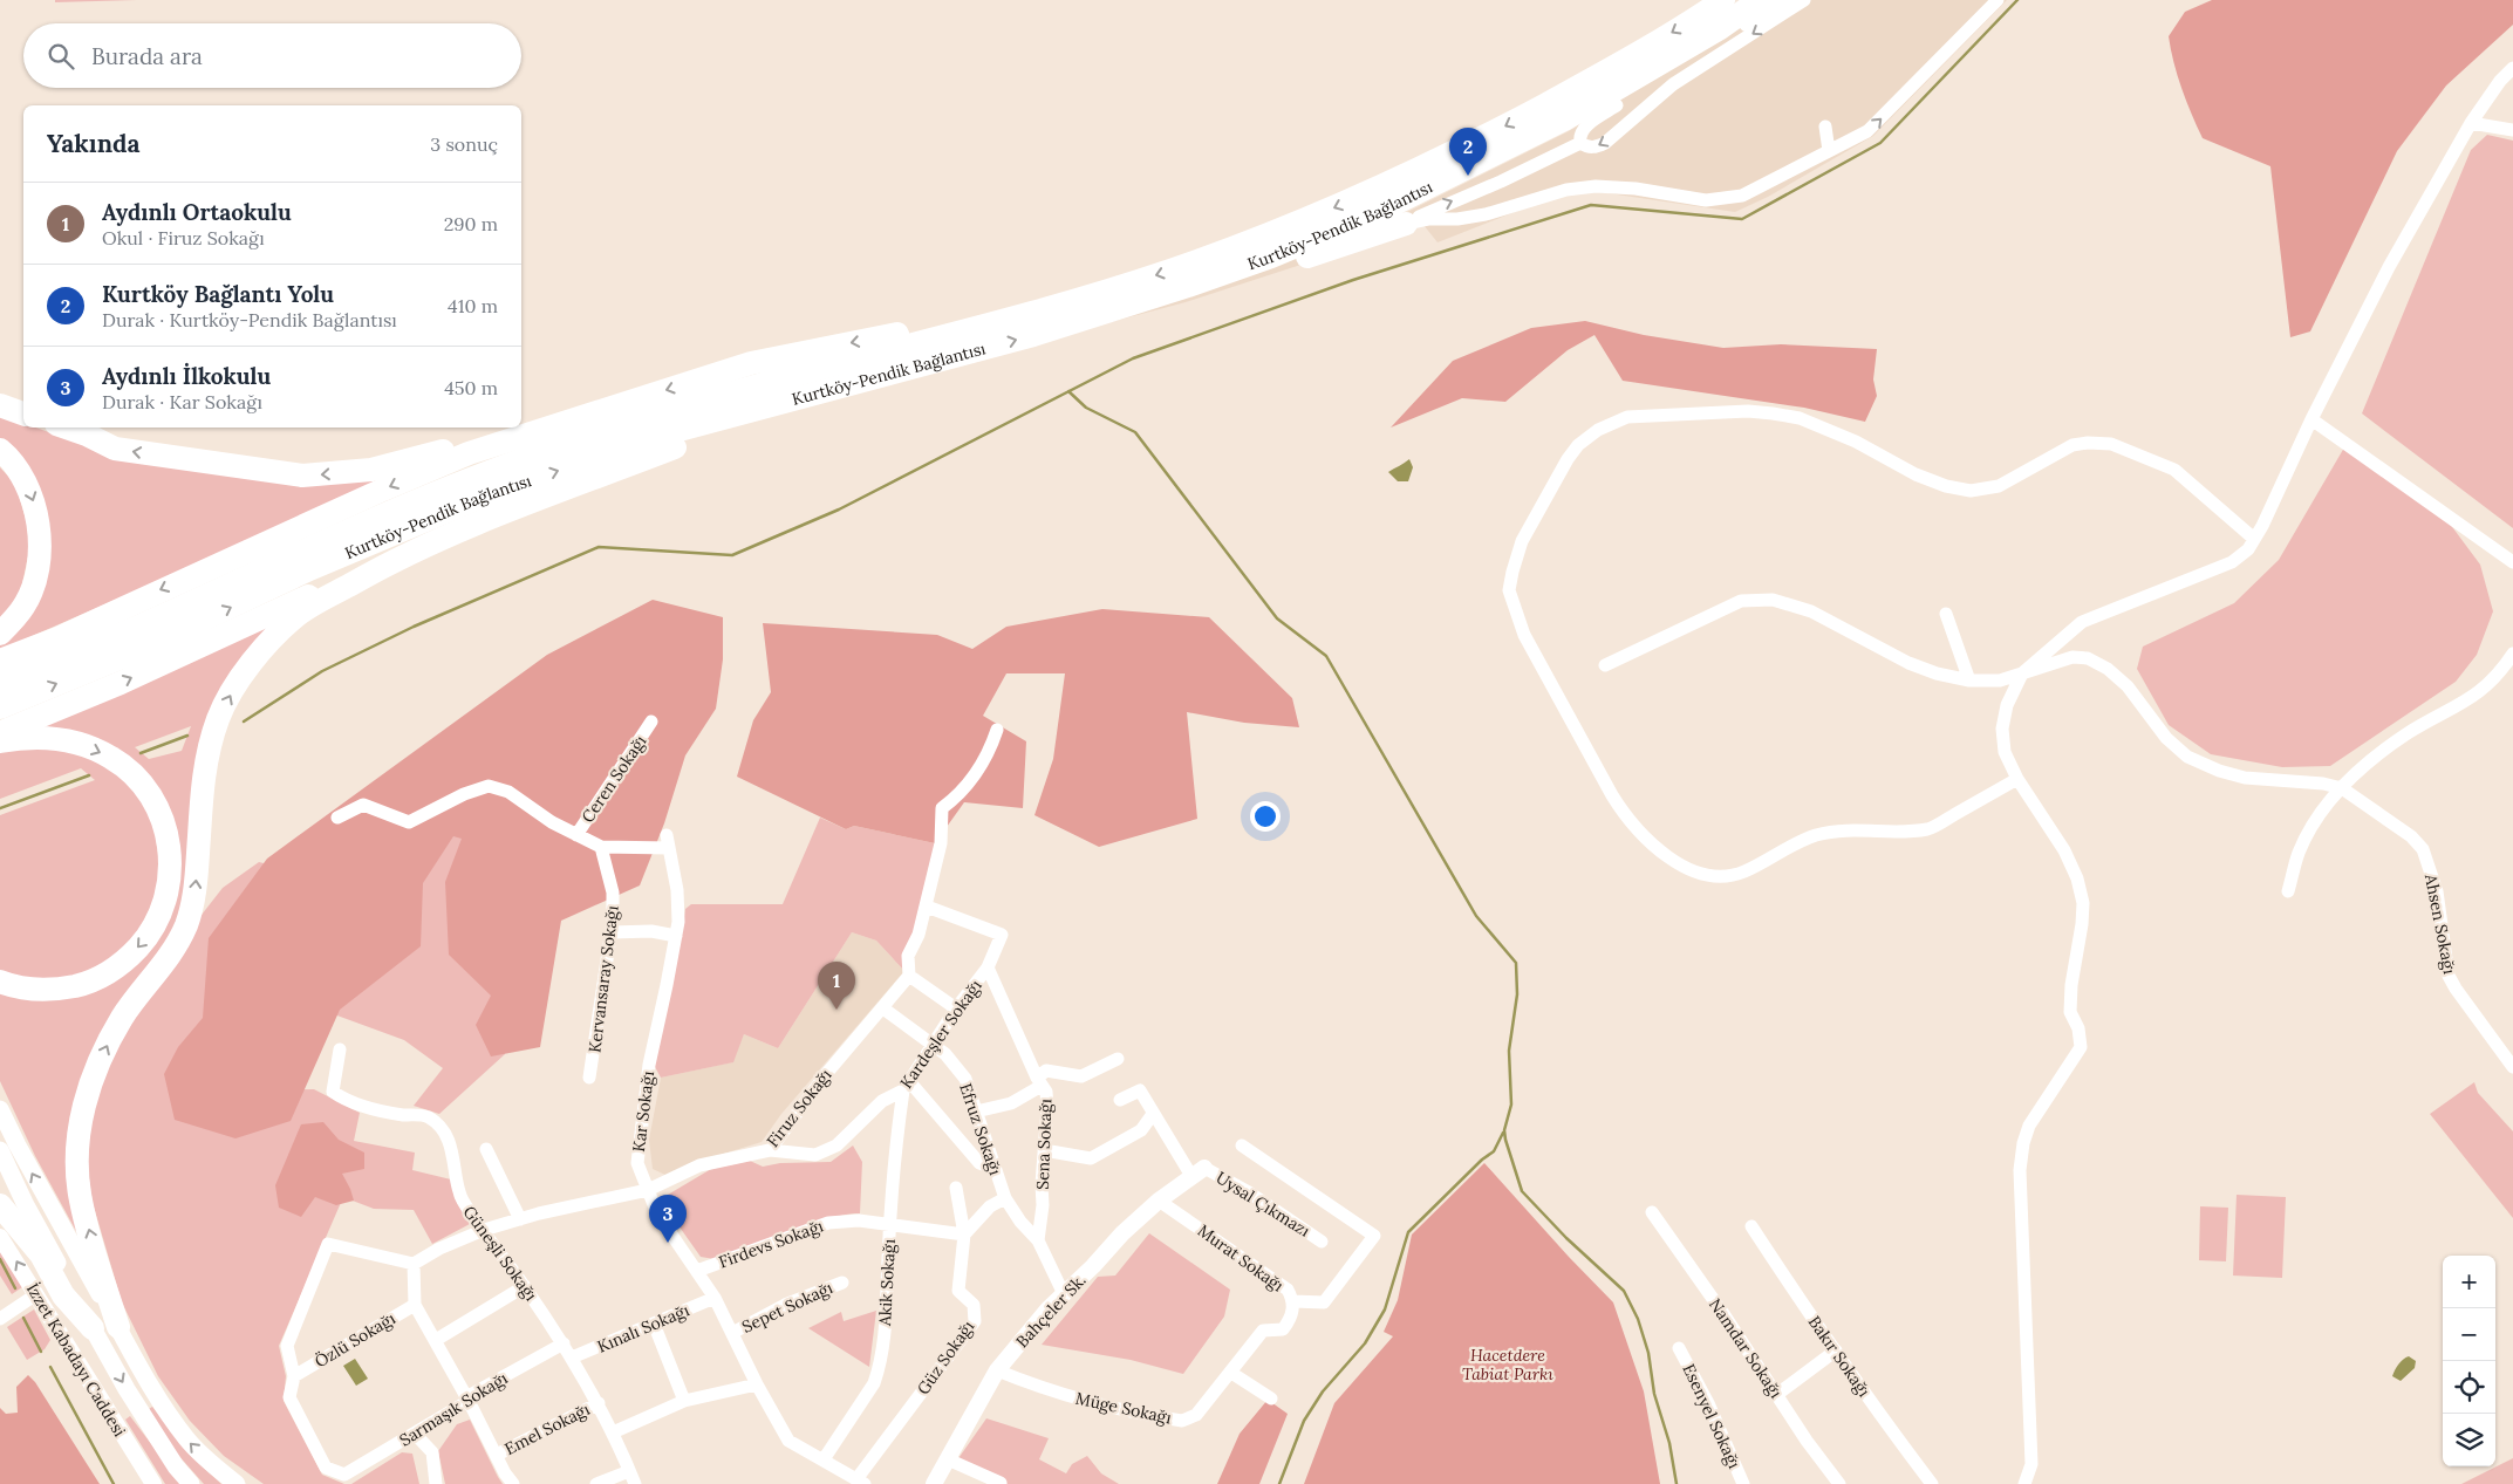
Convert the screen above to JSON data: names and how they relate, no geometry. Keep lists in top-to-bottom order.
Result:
{
  "streets": {
    "highway": ["Kurtköy-Pendik Bağlantısı"],
    "street": [
      "Ceren Sokağı",
      "Ahsen Sokağı",
      "Kervansaray Sokağı",
      "Kardeşler Sokağı",
      "Firuz Sokağı",
      "Kar Sokağı",
      "Efruz Sokağı",
      "Sena Sokağı",
      "Uysal Çıkmazı",
      "Firdevs Sokağı",
      "Güneşli Sokağı",
      "Murat Sokağı",
      "Akik Sokağı",
      "Sepet Sokağı",
      "Bahçeler Sk.",
      "Kınalı Sokağı",
      "Özlü Sokağı",
      "Namdar Sokağı",
      "Bakır Sokağı",
      "Güz Sokağı",
      "İzzet Kabadayı Caddesi",
      "Müge Sokağı",
      "Sarmaşık Sokağı",
      "Esenyel Sokağı",
      "Emel Sokağı"
    ]
  },
  "crossings": [
    ["Kervansaray Sokağı", "Kar Sokağı"],
    ["Kardeşler Sokağı", "Firuz Sokağı"],
    ["Kardeşler Sokağı", "Efruz Sokağı"],
    ["Kardeşler Sokağı", "Sena Sokağı"],
    ["Kardeşler Sokağı", "Akik Sokağı"],
    ["Firuz Sokağı", "Kar Sokağı"],
    ["Firuz Sokağı", "Efruz Sokağı"],
    ["Firuz Sokağı", "Güneşli Sokağı"],
    ["Kar Sokağı", "Firdevs Sokağı"],
    ["Kar Sokağı", "Akik Sokağı"],
    ["Kar Sokağı", "Sepet Sokağı"],
    ["Kar Sokağı", "Kınalı Sokağı"],
    ["Kar Sokağı", "Güz Sokağı"],
    ["Efruz Sokağı", "Sena Sokağı"],
    ["Uysal Çıkmazı", "Bahçeler Sk."],
    ["Firdevs Sokağı", "Akik Sokağı"],
    ["Firdevs Sokağı", "Güz Sokağı"],
    ["Güneşli Sokağı", "Kınalı Sokağı"],
    ["Güneşli Sokağı", "Sarmaşık Sokağı"],
    ["Güneşli Sokağı", "Emel Sokağı"],
    ["Murat Sokağı", "Bahçeler Sk."],
    ["Murat Sokağı", "Müge Sokağı"],
    ["Bahçeler Sk.", "Müge Sokağı"],
    ["Özlü Sokağı", "Sarmaşık Sokağı"]
  ],
  "parks": ["Hacetdere Tabiat Parkı"],
  "page": {
    "search": "Burada ara",
    "heading": ["Yakında", "3 sonuç"],
    "pins": ["2", "1", "3"],
    "list": [
      {
        "mark": "1",
        "name": "Aydınlı Ortaokulu",
        "note": "Okul · Firuz Sokağı",
        "value": "290 m"
      },
      {
        "mark": "2",
        "name": "Kurtköy Bağlantı Yolu",
        "note": "Durak · Kurtköy-Pendik Bağlantısı",
        "value": "410 m"
      },
      {
        "mark": "3",
        "name": "Aydınlı İlkokulu",
        "note": "Durak · Kar Sokağı",
        "value": "450 m"
      }
    ],
    "map_buttons": ["+", "−"]
  }
}
